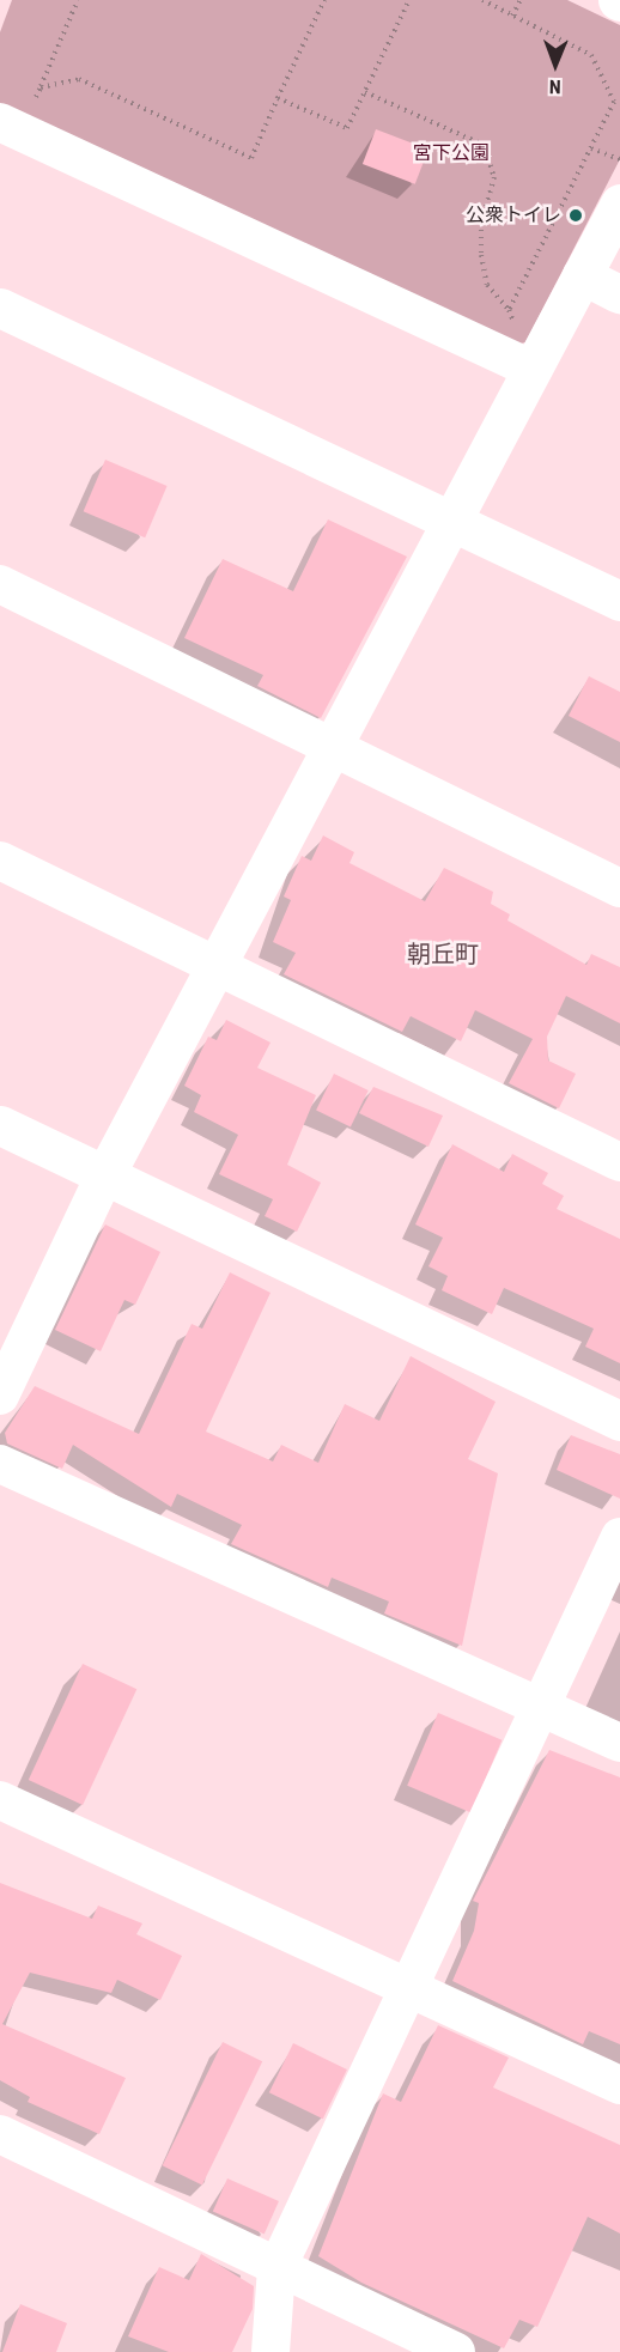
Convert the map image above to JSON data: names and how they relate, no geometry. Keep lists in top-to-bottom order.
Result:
{
  "districts": ["朝丘町"],
  "parks": ["宮下公園"],
  "places": ["公衆トイレ"],
  "north": "bottom"
}
